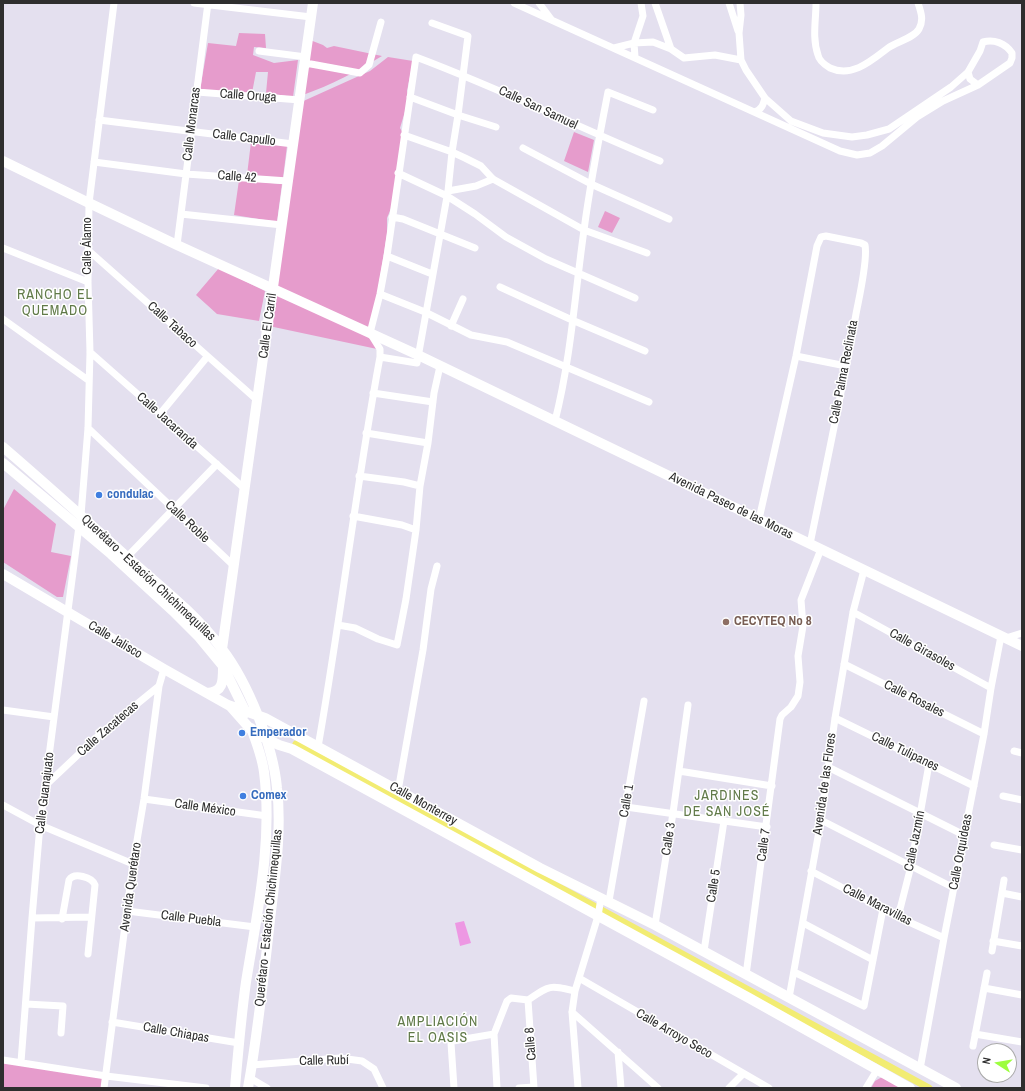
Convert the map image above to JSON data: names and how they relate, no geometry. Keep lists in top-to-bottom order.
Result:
{
  "streets": {
    "main road": [
      "Calle El Carril",
      "Avenida Paseo de las Moras",
      "Querétaro - Estación Chichimequillas",
      "Calle Jalisco",
      "Calle Monterrey"
    ],
    "street": [
      "Calle Oruga",
      "Calle San Samuel",
      "Calle Monarcas",
      "Calle Capullo",
      "Calle 42",
      "Calle Álamo",
      "Calle Tabaco",
      "Calle Palma Reclinata",
      "Calle Jacaranda",
      "Calle Roble",
      "Calle Girasoles",
      "Calle Rosales",
      "Calle Zacatecas",
      "Calle Tulipanes",
      "Avenida de las Flores",
      "Calle Guanajuato",
      "Calle 1",
      "Calle México",
      "Calle 3",
      "Calle Jazmín",
      "Calle 7",
      "Calle Orquídeas",
      "Calle 5",
      "Avenida Querétaro",
      "Calle Maravillas",
      "Calle Puebla",
      "Calle Chiapas",
      "Calle Arroyo Seco",
      "Calle 8",
      "Calle Rubí"
    ]
  },
  "crossings": [
    ["Calle Oruga", "Calle Monarcas"],
    ["Calle Oruga", "Calle El Carril"],
    ["Calle Monarcas", "Calle Capullo"],
    ["Calle Monarcas", "Calle 42"],
    ["Calle Monarcas", "Avenida Paseo de las Moras"],
    ["Calle Capullo", "Calle Álamo"],
    ["Calle Capullo", "Calle El Carril"],
    ["Calle 42", "Calle Álamo"],
    ["Calle 42", "Calle El Carril"],
    ["Calle Álamo", "Calle Tabaco"],
    ["Calle Álamo", "Calle Jacaranda"],
    ["Calle Álamo", "Avenida Paseo de las Moras"],
    ["Calle Álamo", "Calle Roble"],
    ["Calle Álamo", "Querétaro - Estación Chichimequillas"],
    ["Calle Tabaco", "Calle El Carril"],
    ["Calle El Carril", "Calle Jacaranda"],
    ["Calle El Carril", "Avenida Paseo de las Moras"],
    ["Calle El Carril", "Calle Roble"],
    ["Calle El Carril", "Querétaro - Estación Chichimequillas"],
    ["Calle Palma Reclinata", "Avenida Paseo de las Moras"],
    ["Avenida Paseo de las Moras", "Avenida de las Flores"],
    ["Avenida Paseo de las Moras", "Calle 7"],
    ["Avenida Paseo de las Moras", "Calle Orquídeas"],
    ["Querétaro - Estación Chichimequillas", "Calle Jalisco"],
    ["Querétaro - Estación Chichimequillas", "Calle Guanajuato"],
    ["Querétaro - Estación Chichimequillas", "Calle Monterrey"],
    ["Querétaro - Estación Chichimequillas", "Calle México"],
    ["Querétaro - Estación Chichimequillas", "Calle Puebla"],
    ["Querétaro - Estación Chichimequillas", "Calle Chiapas"],
    ["Querétaro - Estación Chichimequillas", "Calle Rubí"],
    ["Calle Jalisco", "Calle Guanajuato"],
    ["Calle Jalisco", "Calle Monterrey"],
    ["Calle Girasoles", "Avenida de las Flores"],
    ["Calle Girasoles", "Calle Orquídeas"],
    ["Calle Rosales", "Avenida de las Flores"],
    ["Calle Rosales", "Calle Orquídeas"],
    ["Calle Zacatecas", "Calle Guanajuato"],
    ["Calle Zacatecas", "Avenida Querétaro"],
    ["Calle Tulipanes", "Avenida de las Flores"],
    ["Calle Tulipanes", "Calle Jazmín"],
    ["Calle Tulipanes", "Calle Orquídeas"],
    ["Avenida de las Flores", "Calle Monterrey"],
    ["Avenida de las Flores", "Calle Maravillas"],
    ["Calle 1", "Calle Monterrey"],
    ["Calle 1", "Calle Arroyo Seco"],
    ["Calle Monterrey", "Calle 3"],
    ["Calle Monterrey", "Calle 7"],
    ["Calle Monterrey", "Calle Orquídeas"],
    ["Calle Monterrey", "Calle 5"],
    ["Calle México", "Avenida Querétaro"],
    ["Calle Jazmín", "Calle Maravillas"],
    ["Calle Orquídeas", "Calle Maravillas"],
    ["Avenida Querétaro", "Calle Puebla"],
    ["Avenida Querétaro", "Calle Chiapas"]
  ],
  "districts": ["RANCHO EL QUEMADO", "JARDINES DE SAN JOSÉ", "AMPLIACIÓN EL OASIS"],
  "places": [
    "condulac",
    "CECYTEQ No 8",
    "Emperador",
    "Comex"
  ],
  "north": "left"
}
